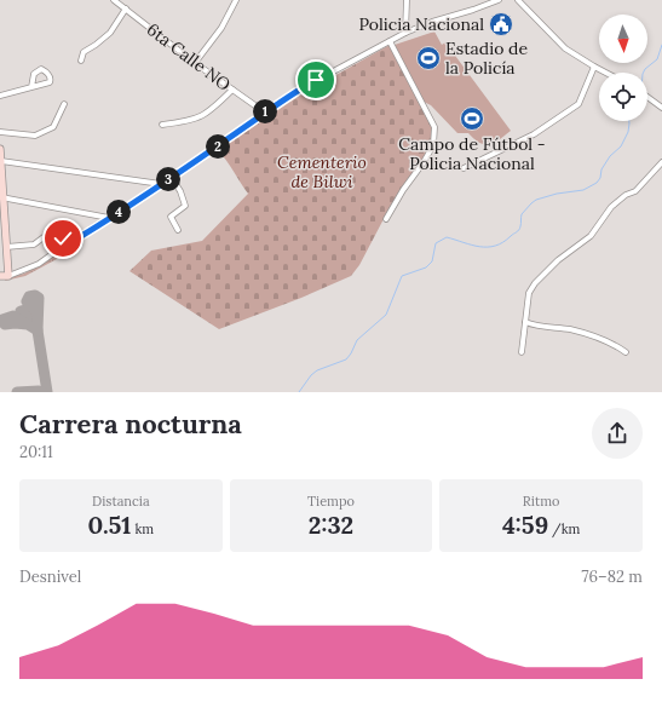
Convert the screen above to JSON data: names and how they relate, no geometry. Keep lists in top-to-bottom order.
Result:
{
  "streets": {
    "street": ["6ta Calle NO"]
  },
  "parks": ["Cementerio de Bilwi"],
  "places": {
    "public building": ["Policia Nacional"],
    "sports": ["Estadio de la Policía", "Campo de Fútbol - Policia Nacional"]
  },
  "north": "bottom",
  "page": {
    "pins": [
      "1",
      "2",
      "3",
      "4"
    ],
    "heading": ["Carrera nocturna", "20:11"],
    "stats": [
      ["Distancia", "0.51 km"],
      ["Tiempo", "2:32"],
      ["Ritmo", "4:59 /km"]
    ],
    "chart": ["Desnivel", "76–82 m"]
  }
}
